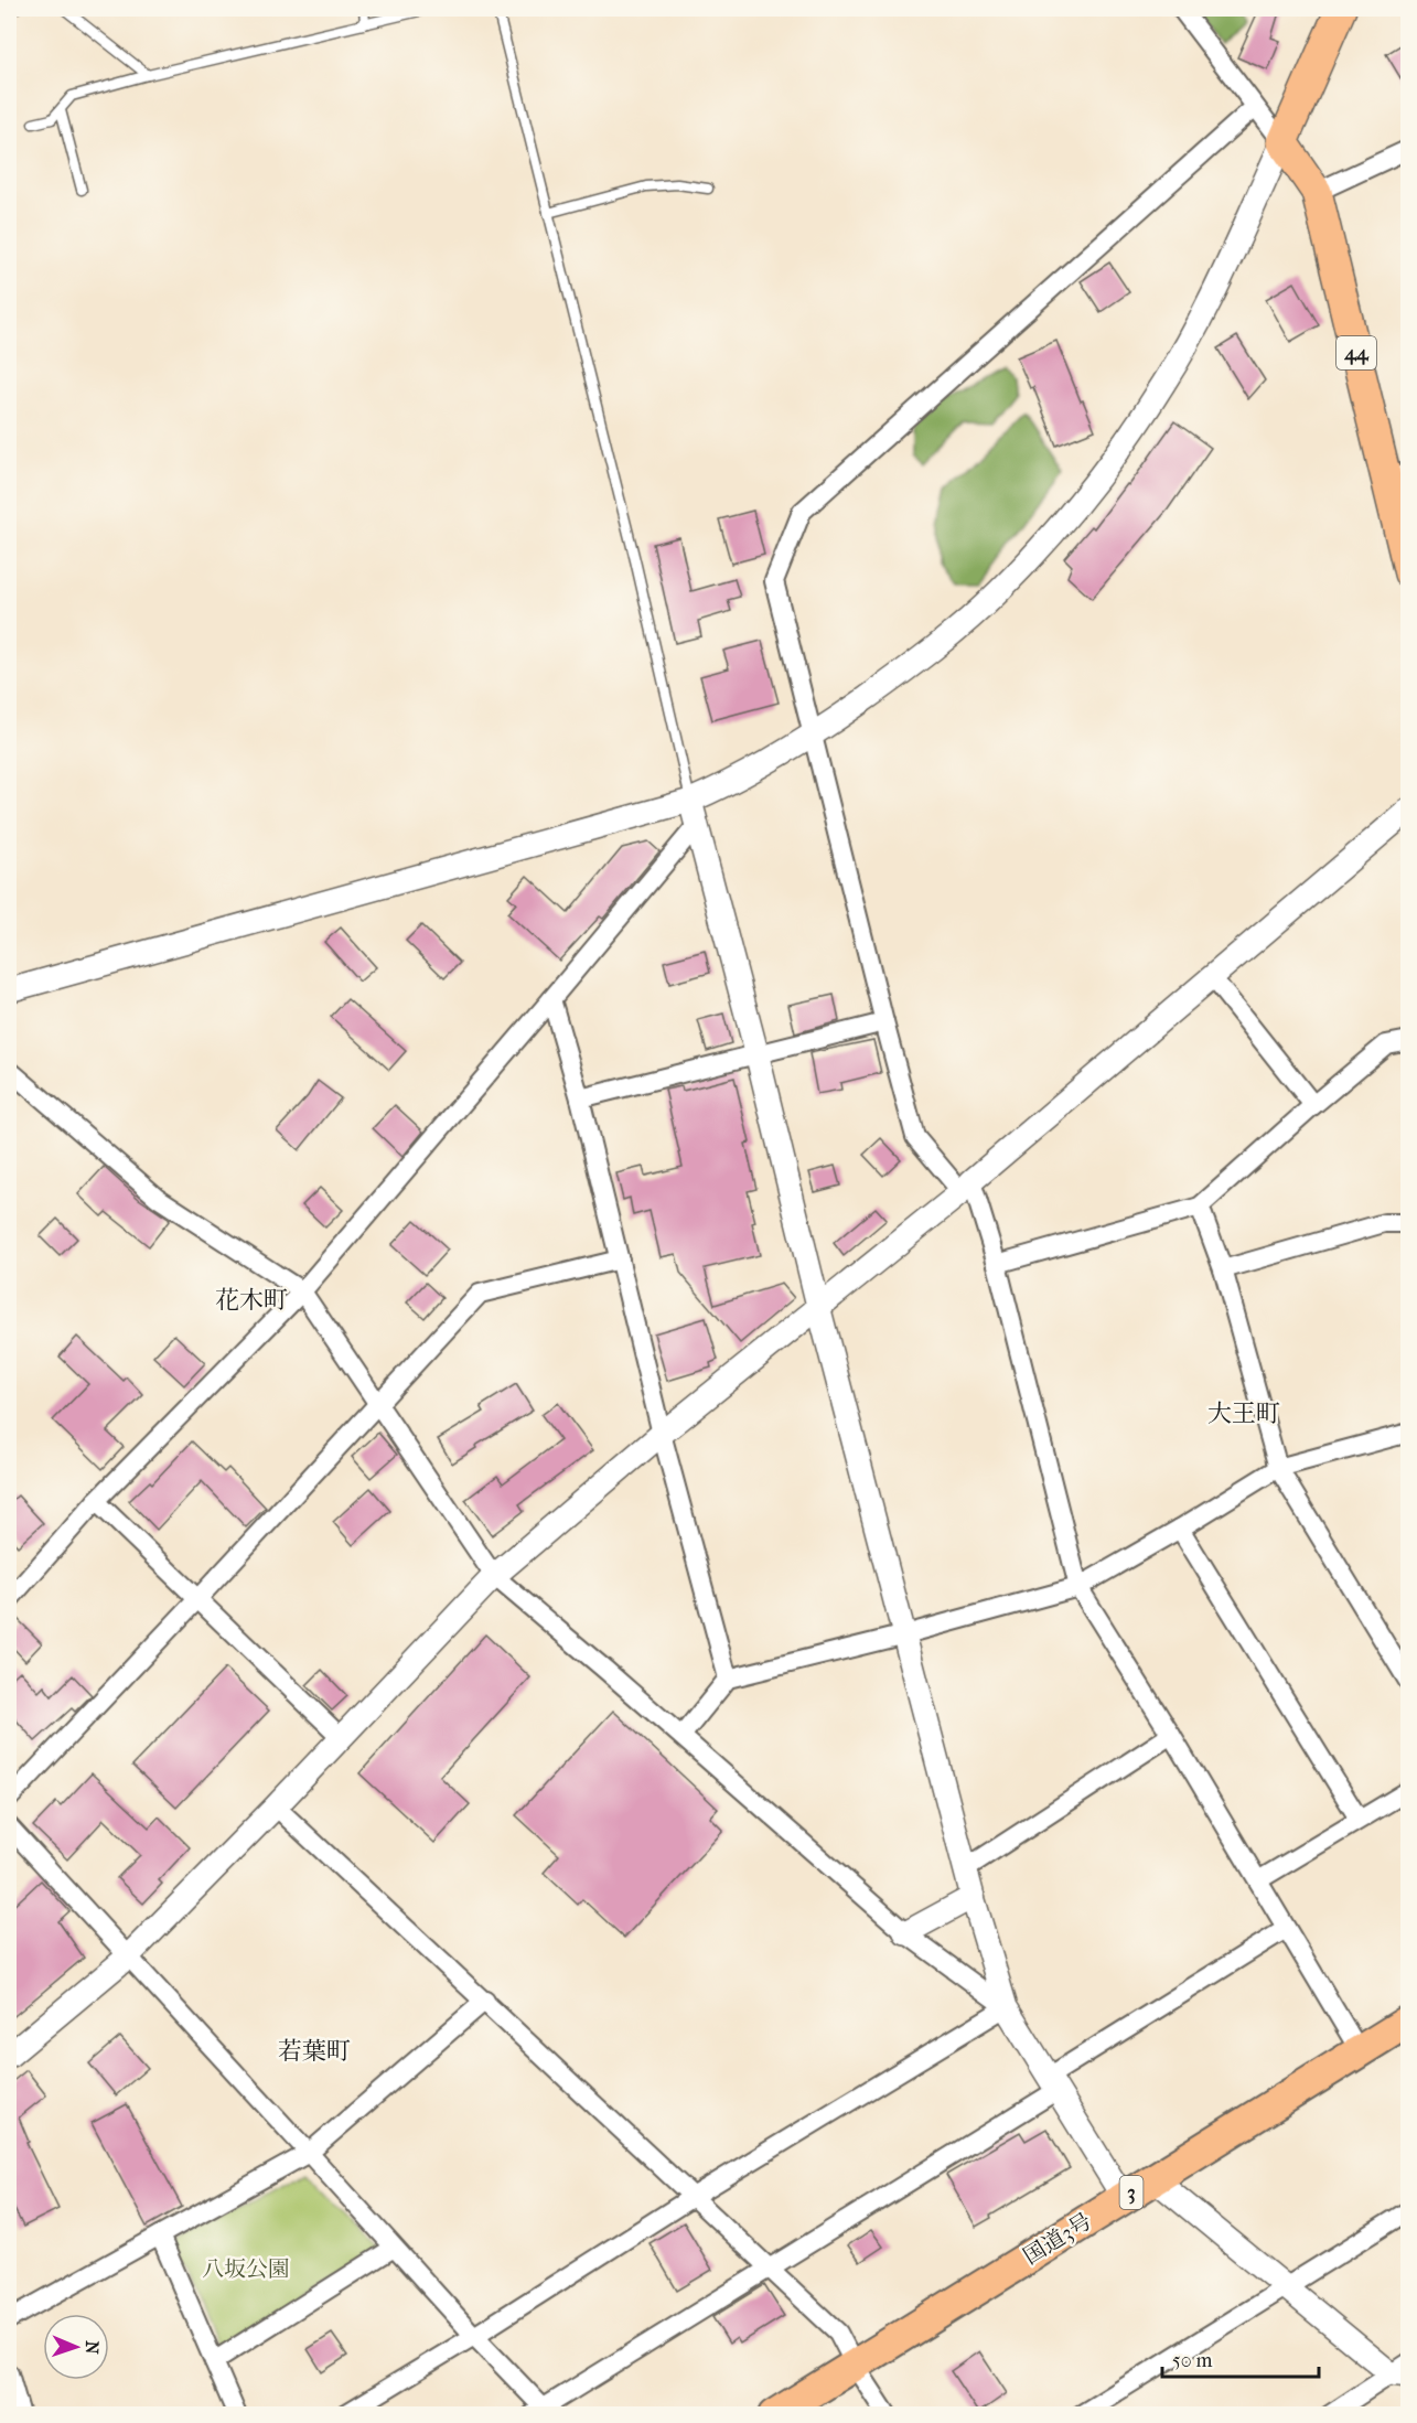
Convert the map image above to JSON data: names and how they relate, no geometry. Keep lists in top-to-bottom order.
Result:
{
  "streets": {
    "highway": ["3", "国道3号"],
    "main road": ["44"]
  },
  "districts": ["花木町", "大王町", "若葉町"],
  "parks": ["八坂公園"],
  "scale_bar": "50 m",
  "north": "right"
}
